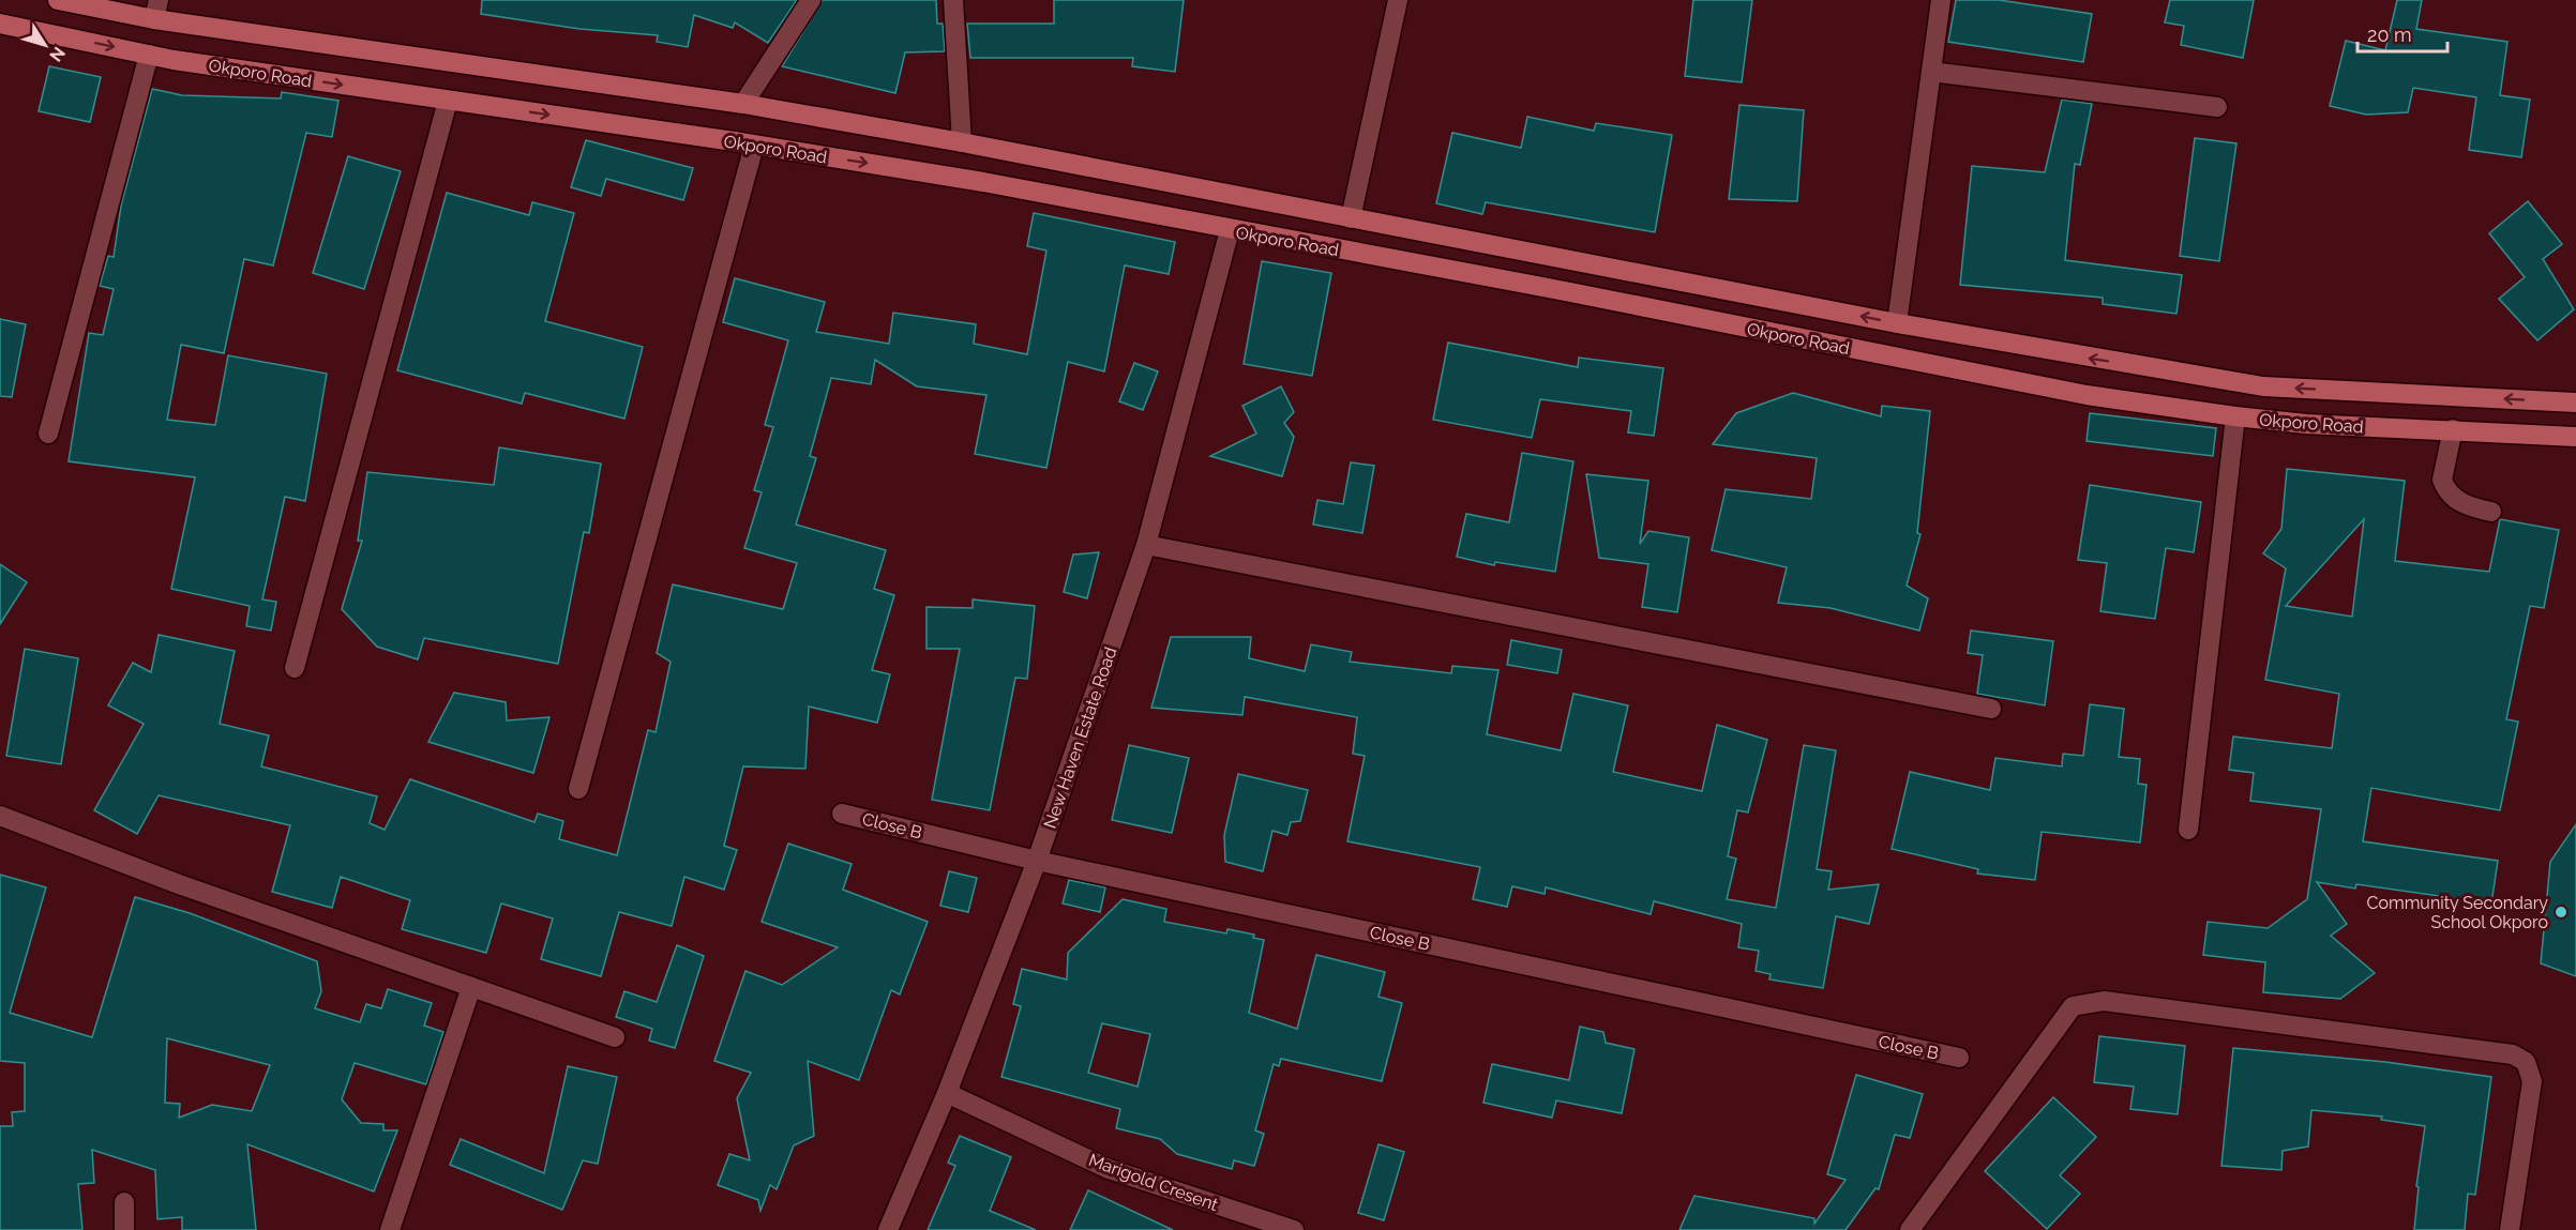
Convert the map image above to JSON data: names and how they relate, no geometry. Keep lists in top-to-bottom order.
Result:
{
  "streets": {
    "main road": ["Okporo Road"],
    "street": ["New Haven Estate Road", "Close B", "Marigold Cresent"]
  },
  "crossings": [
    ["Okporo Road", "New Haven Estate Road"],
    ["New Haven Estate Road", "Close B"],
    ["New Haven Estate Road", "Marigold Cresent"]
  ],
  "places": ["Community Secondary School Okporo"],
  "scale_bar": "20 m",
  "north": "bottom right"
}
